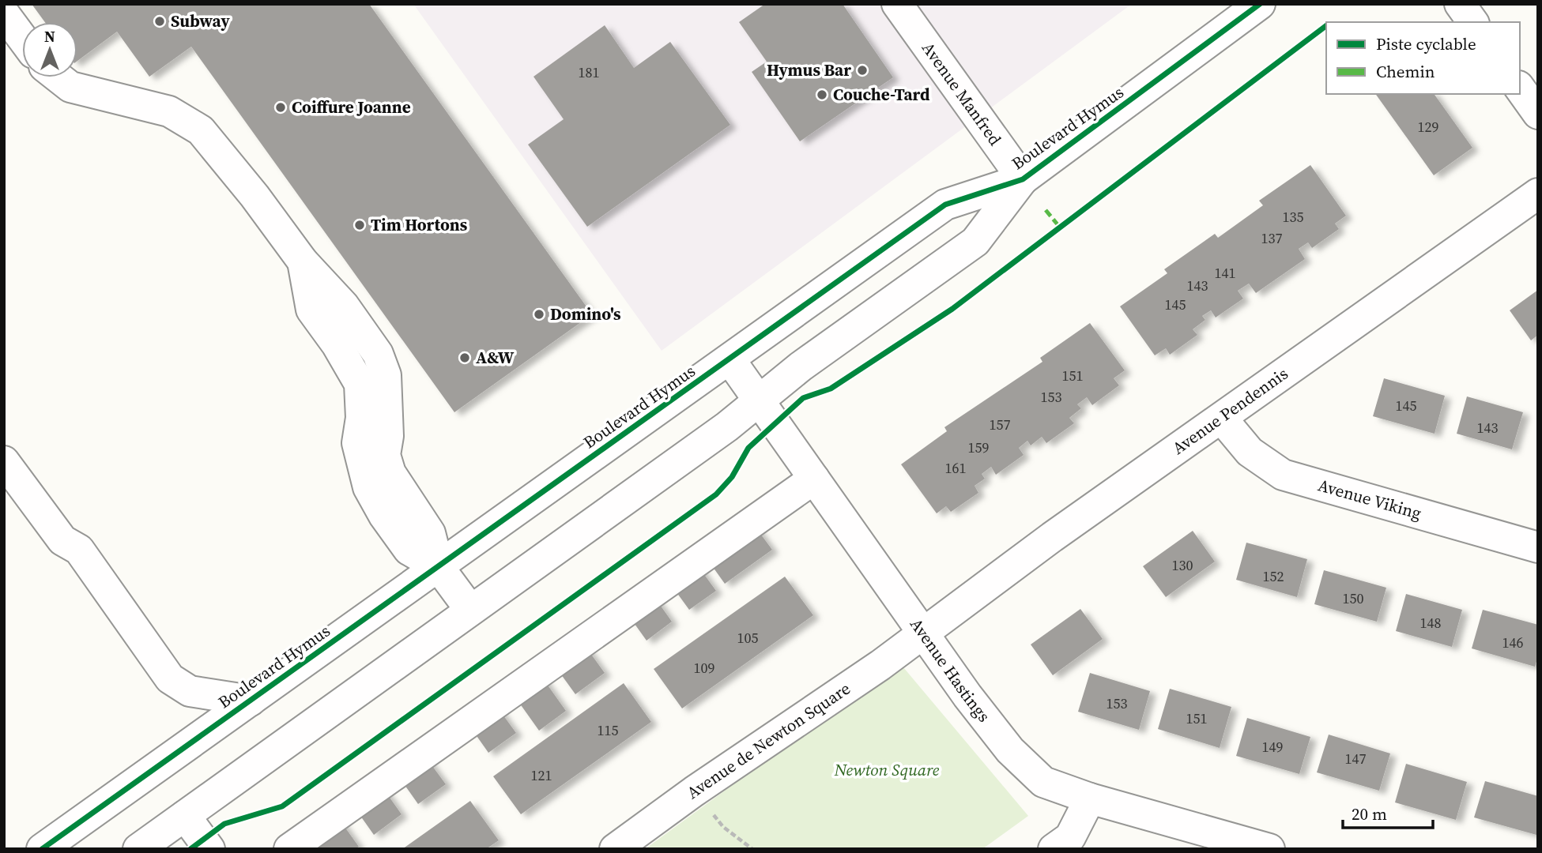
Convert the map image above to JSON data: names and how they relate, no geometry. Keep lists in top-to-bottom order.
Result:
{
  "streets": {
    "street": [
      "Avenue Manfred",
      "Boulevard Hymus",
      "Avenue Pendennis",
      "Avenue Viking",
      "Avenue Hastings",
      "Avenue de Newton Square"
    ]
  },
  "crossings": [
    ["Avenue Manfred", "Boulevard Hymus"],
    ["Boulevard Hymus", "Avenue Hastings"],
    ["Avenue Pendennis", "Avenue Viking"],
    ["Avenue Pendennis", "Avenue Hastings"],
    ["Avenue Pendennis", "Avenue de Newton Square"],
    ["Avenue Hastings", "Avenue de Newton Square"]
  ],
  "parks": ["Newton Square"],
  "places": [
    "Subway",
    "Hymus Bar",
    "Couche-Tard",
    "Coiffure Joanne",
    "Tim Hortons",
    "Domino's",
    "A&W"
  ],
  "house_numbers": [
    "181",
    "129",
    "135",
    "137",
    "141",
    "143",
    "145",
    "151",
    "153",
    "145",
    "157",
    "143",
    "159",
    "161",
    "130",
    "152",
    "150",
    "148",
    "105",
    "146",
    "109",
    "153",
    "151",
    "115",
    "149",
    "147",
    "121"
  ],
  "legend": ["Piste cyclable", "Chemin"],
  "scale_bar": "20 m",
  "north": "top"
}
